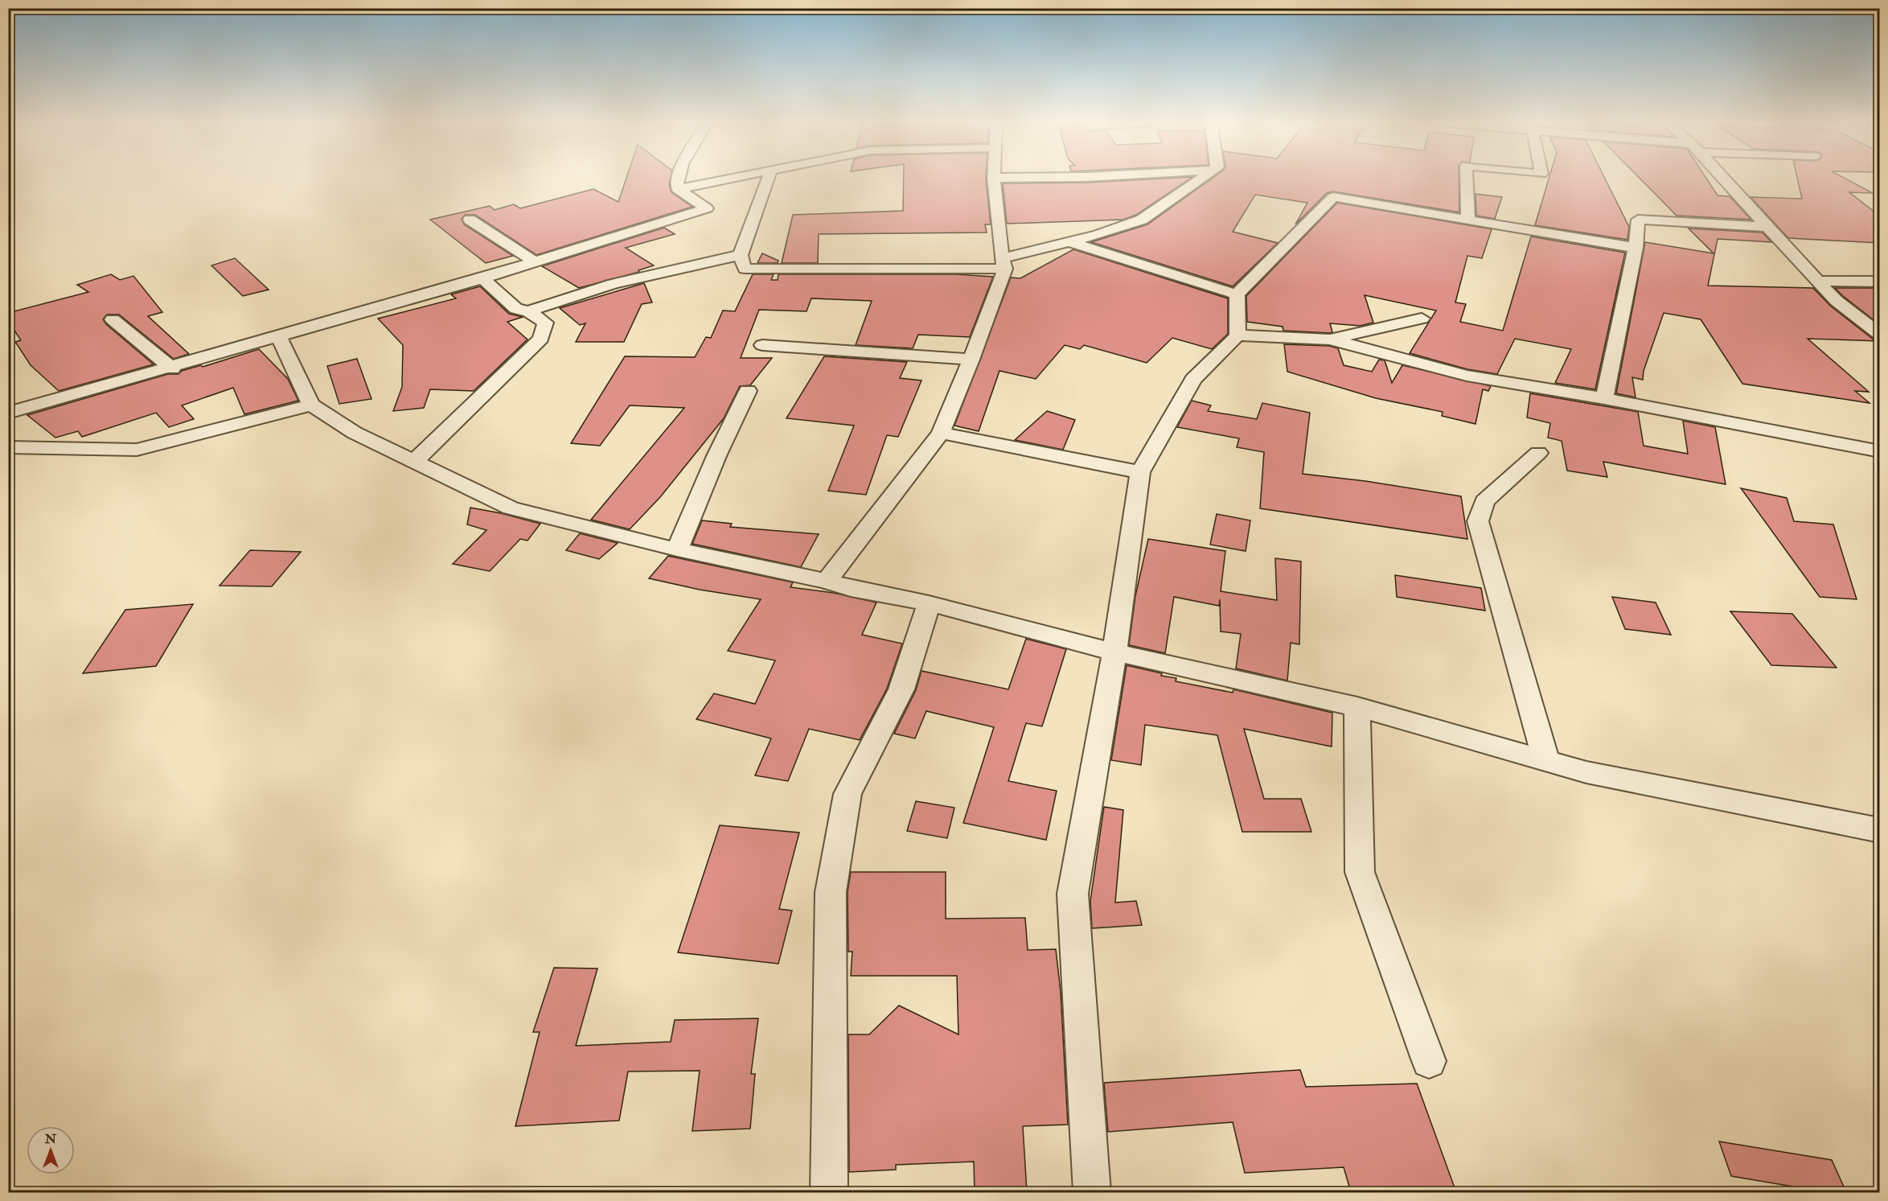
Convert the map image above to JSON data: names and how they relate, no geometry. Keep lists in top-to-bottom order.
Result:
{
  "north": "top"
}
